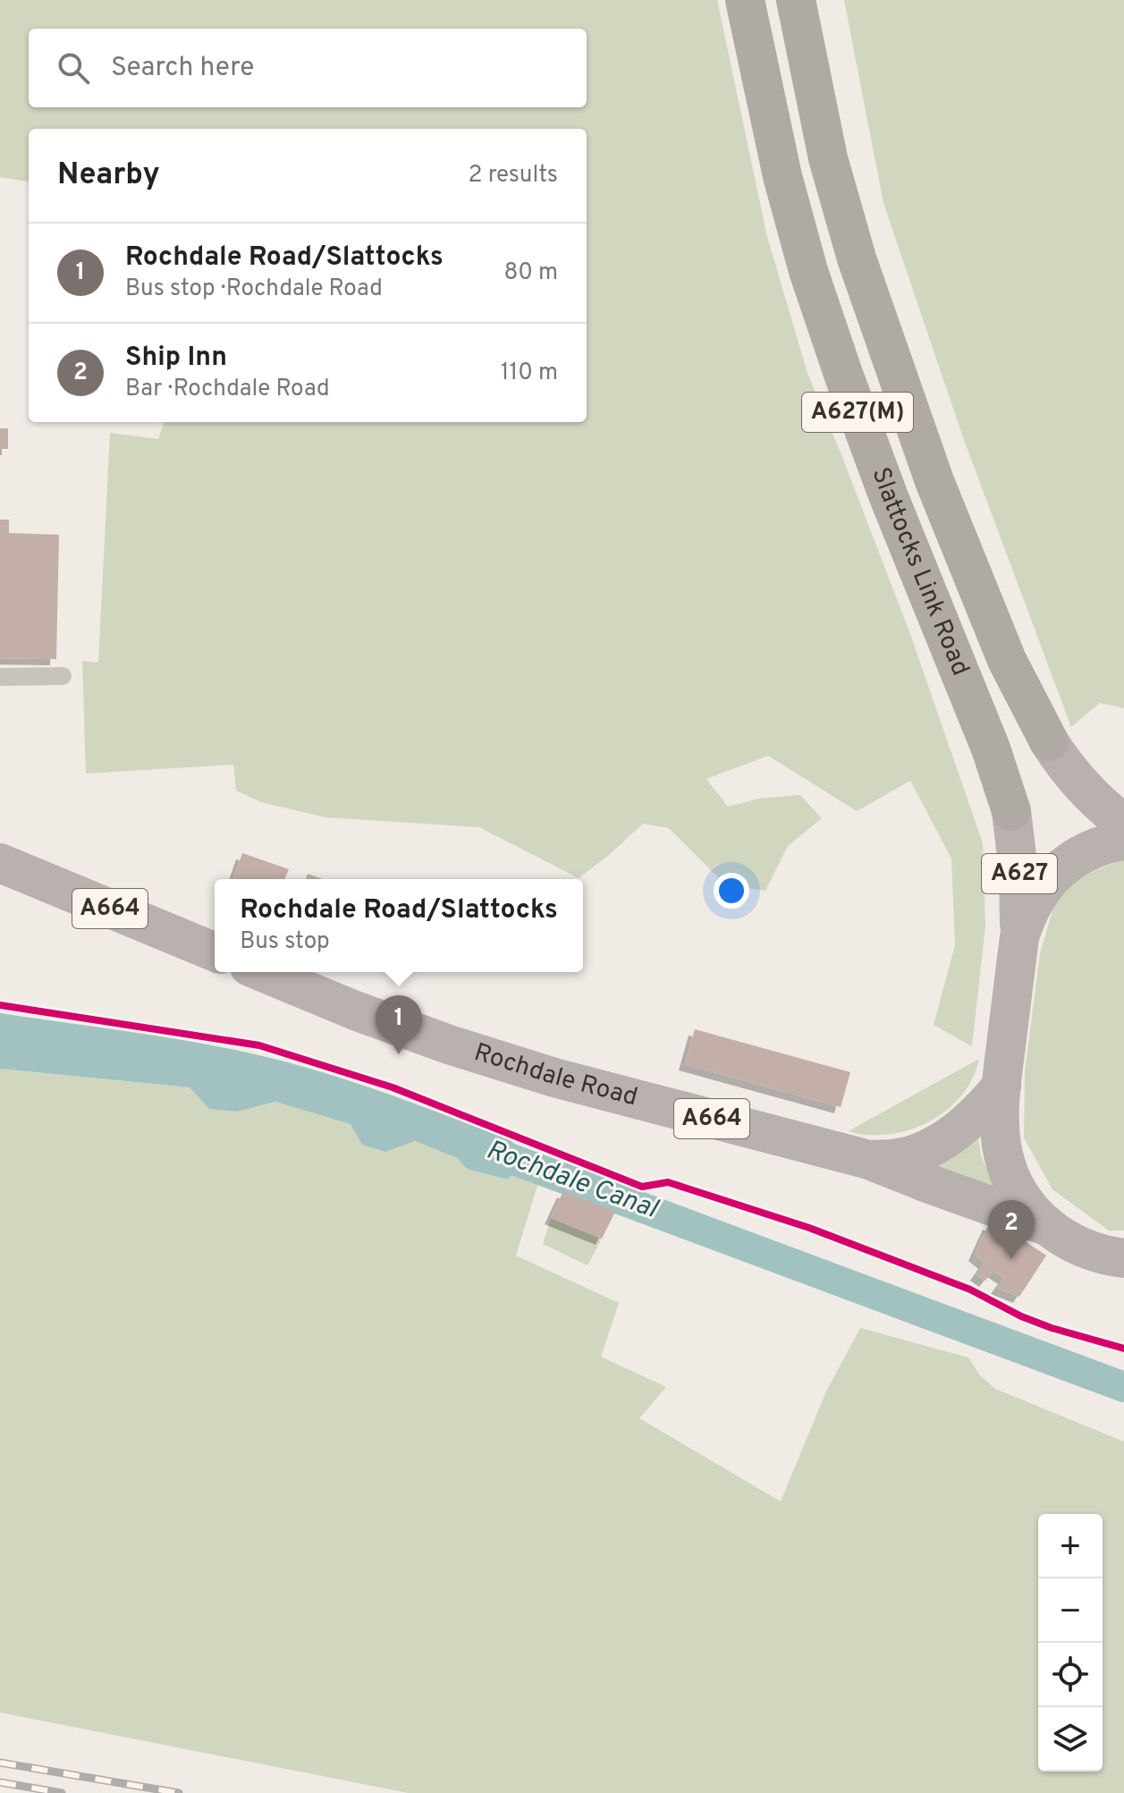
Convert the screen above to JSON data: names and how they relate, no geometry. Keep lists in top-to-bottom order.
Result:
{
  "streets": {
    "highway": ["A627(M)", "Slattocks Link Road"],
    "main road": ["A627", "A664", "Rochdale Road"]
  },
  "water": ["Rochdale Canal"],
  "page": {
    "search": "Search here",
    "heading": ["Nearby", "2 results"],
    "list": [
      {
        "mark": "1",
        "name": "Rochdale Road/Slattocks",
        "note": "Bus stop · Rochdale Road",
        "value": "80 m"
      },
      {
        "mark": "2",
        "name": "Ship Inn",
        "note": "Bar · Rochdale Road",
        "value": "110 m"
      }
    ],
    "popup": ["Rochdale Road/Slattocks", "Bus stop"],
    "pins": ["1", "2"],
    "map_buttons": ["+", "−"]
  }
}
